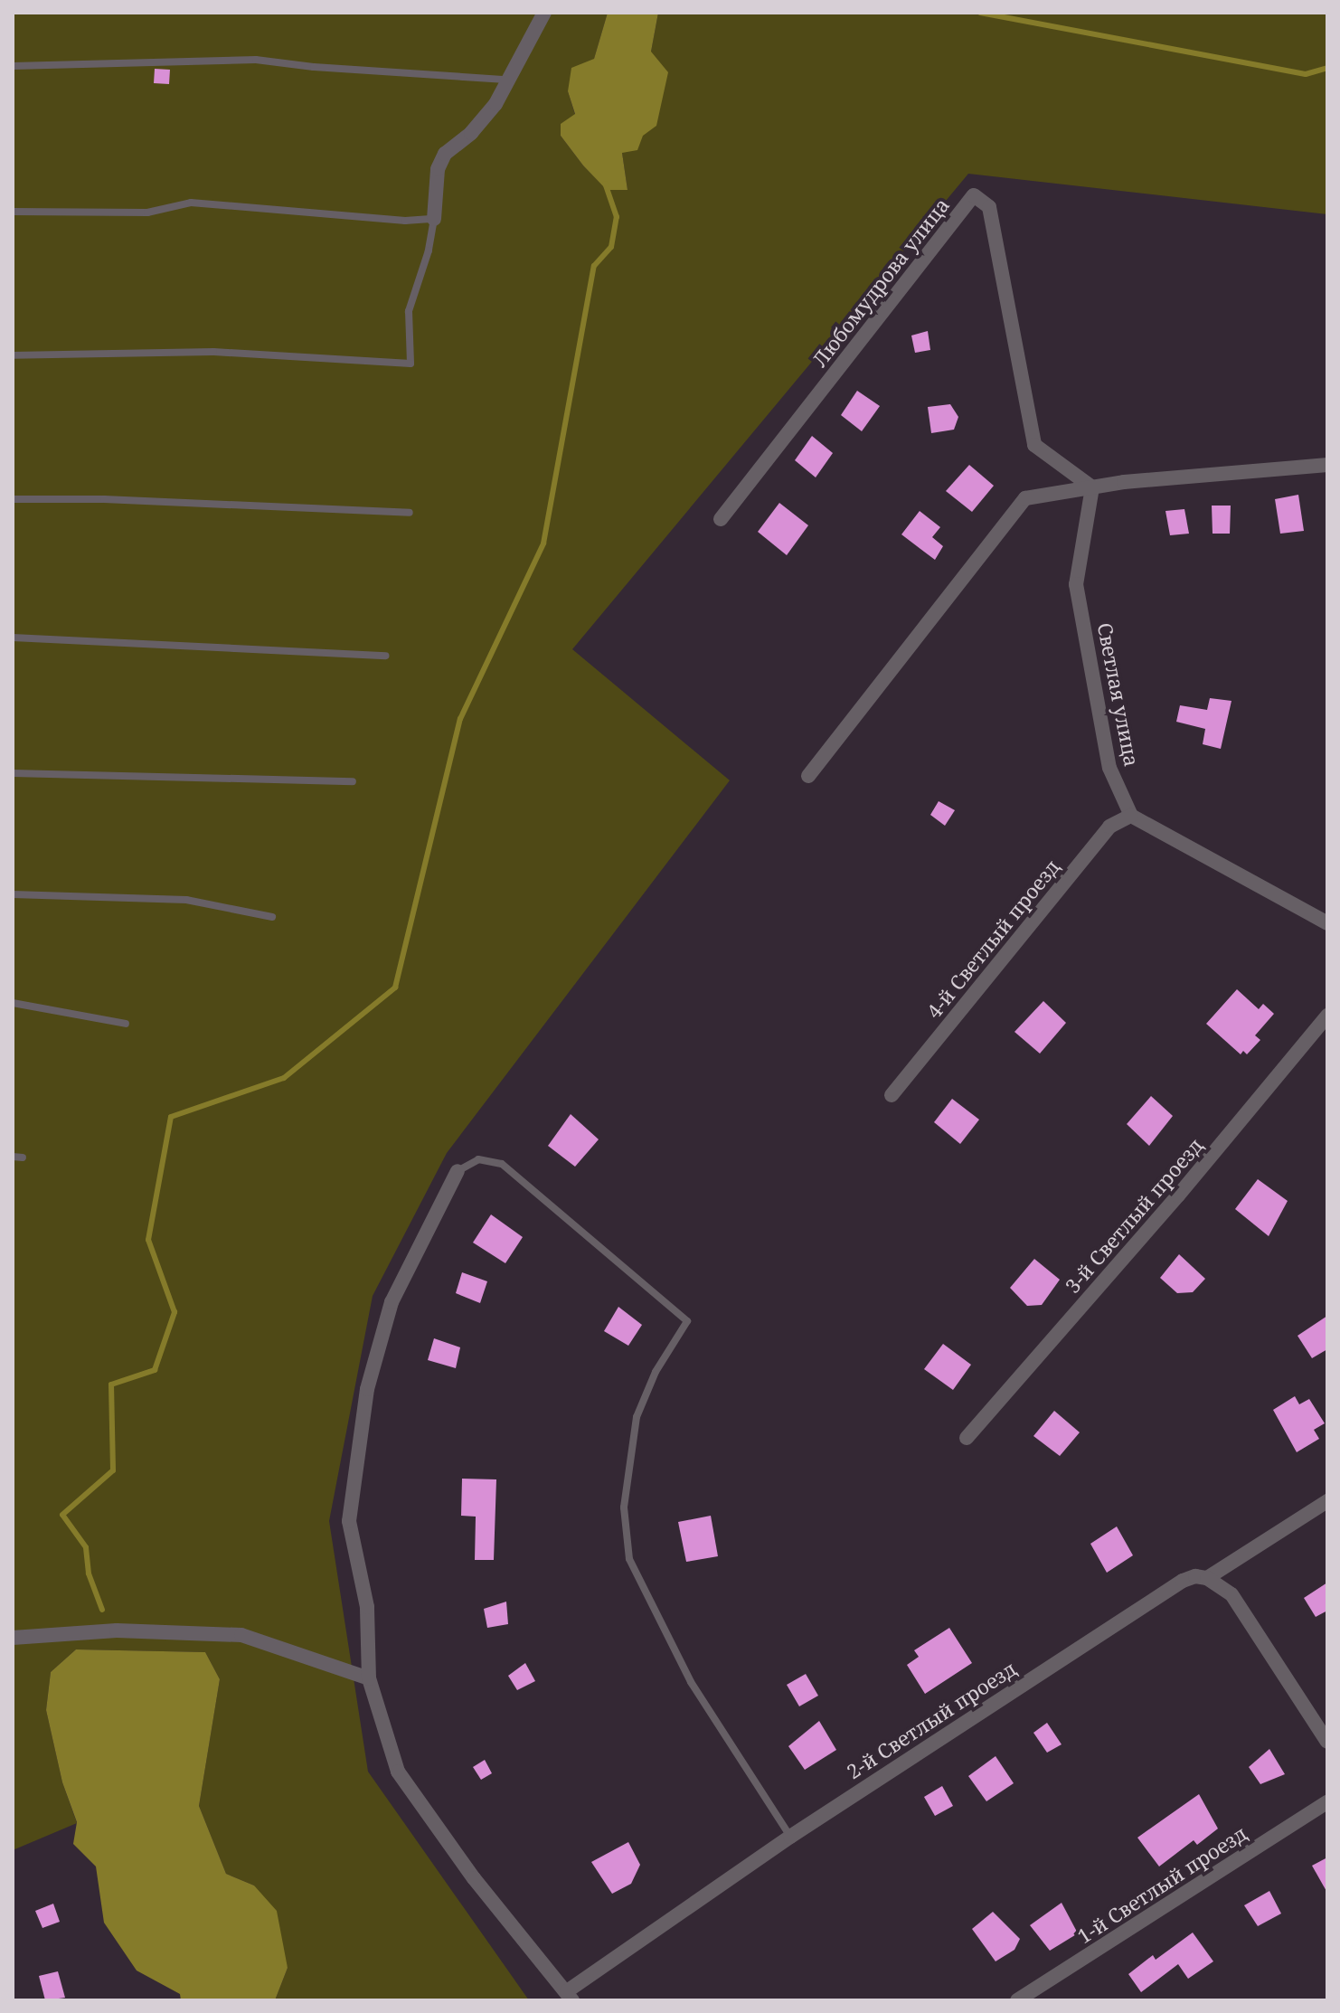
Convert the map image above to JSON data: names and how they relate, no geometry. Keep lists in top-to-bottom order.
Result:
{
  "streets": {
    "street": [
      "Любомудрова улица",
      "Светлая улица",
      "4-й Светлый проезд",
      "3-й Светлый проезд",
      "2-й Светлый проезд",
      "1-й Светлый проезд"
    ]
  },
  "crossings": [
    ["Любомудрова улица", "Светлая улица"],
    ["Светлая улица", "4-й Светлый проезд"]
  ]
}
